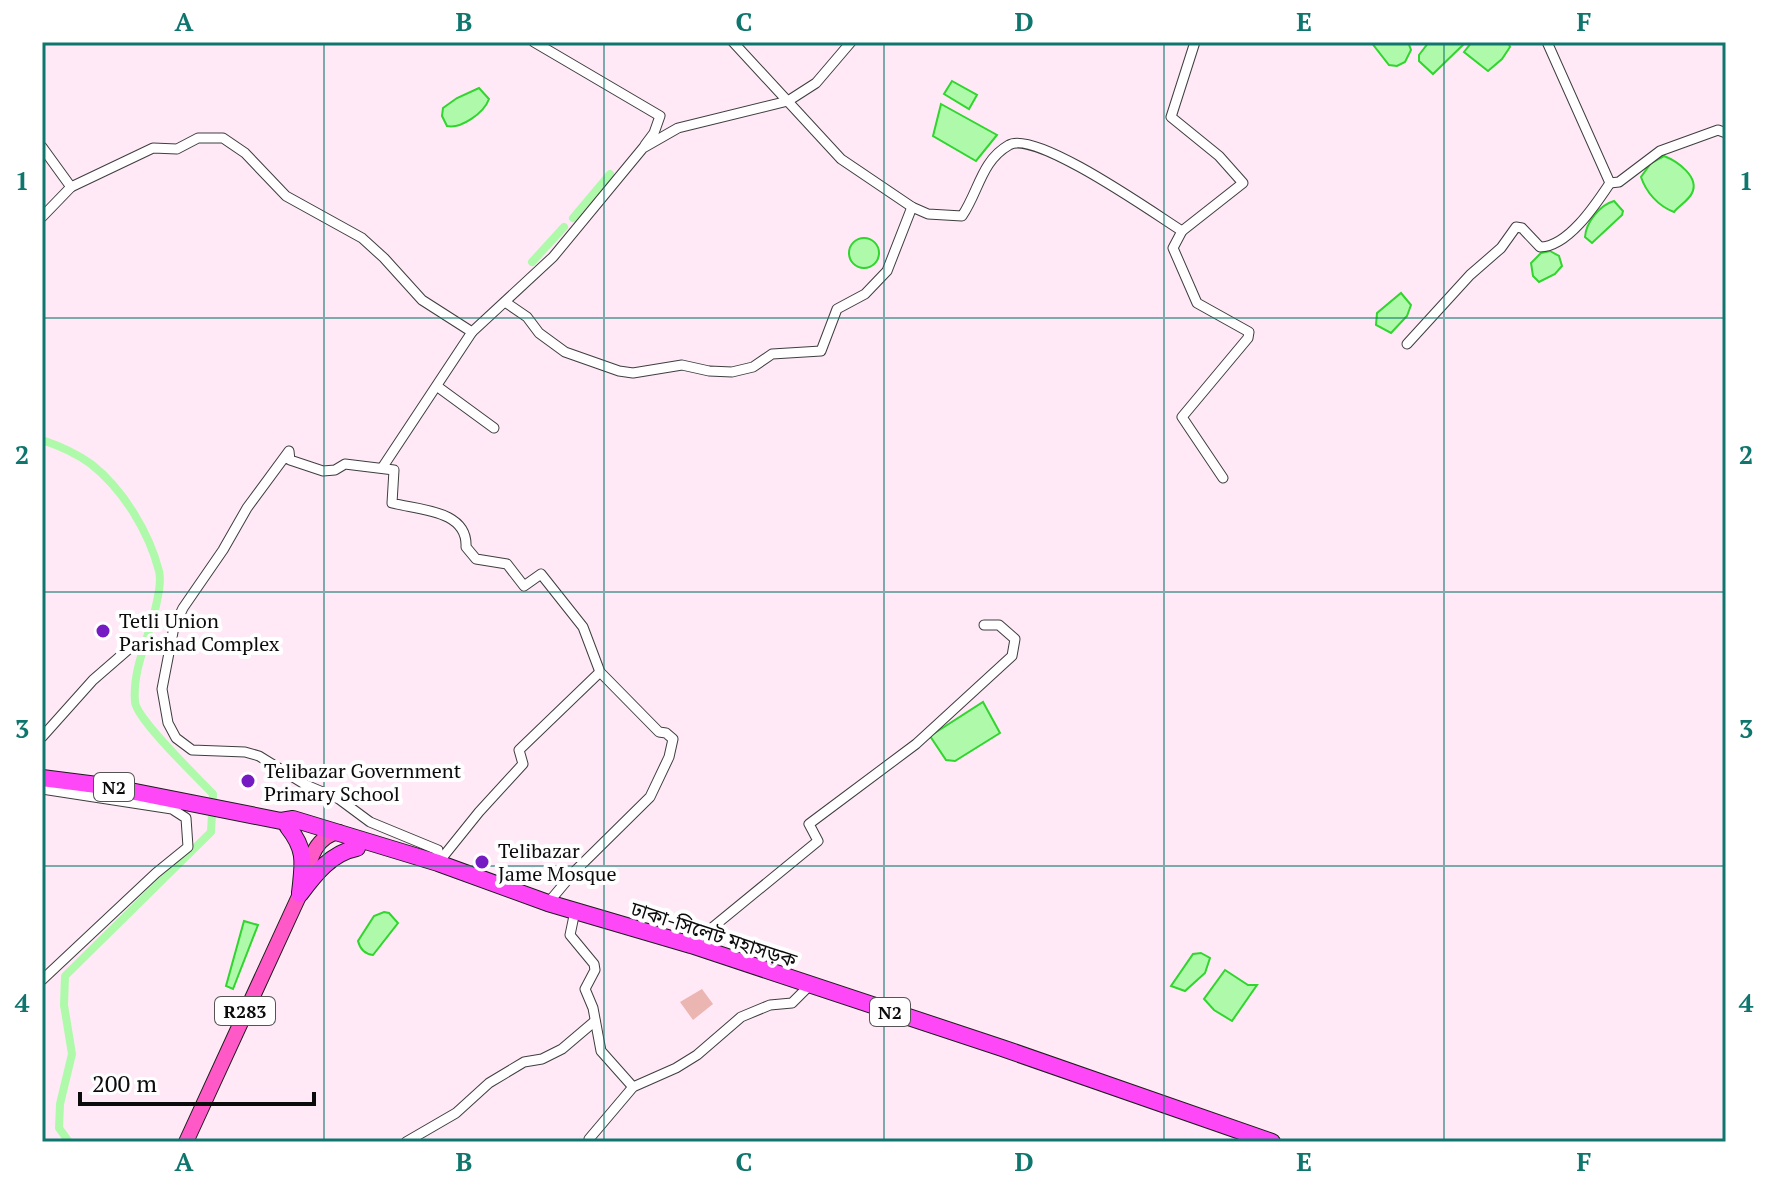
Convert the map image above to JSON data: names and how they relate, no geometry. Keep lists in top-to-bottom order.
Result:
{
  "streets": {
    "highway": ["N2", "ঢাকা-সিলেট মহাসড়ক", "R283"]
  },
  "crossings": [
    ["N2", "R283"],
    ["ঢাকা-সিলেট মহাসড়ক", "R283"]
  ],
  "places": ["Tetli Union Parishad Complex", "Telibazar Government Primary School", "Telibazar Jame Mosque"],
  "scale_bar": "200 m",
  "grid": {
    "columns": [
      "A",
      "B",
      "C",
      "D",
      "E",
      "F"
    ],
    "rows": [
      "1",
      "2",
      "3",
      "4"
    ]
  }
}
